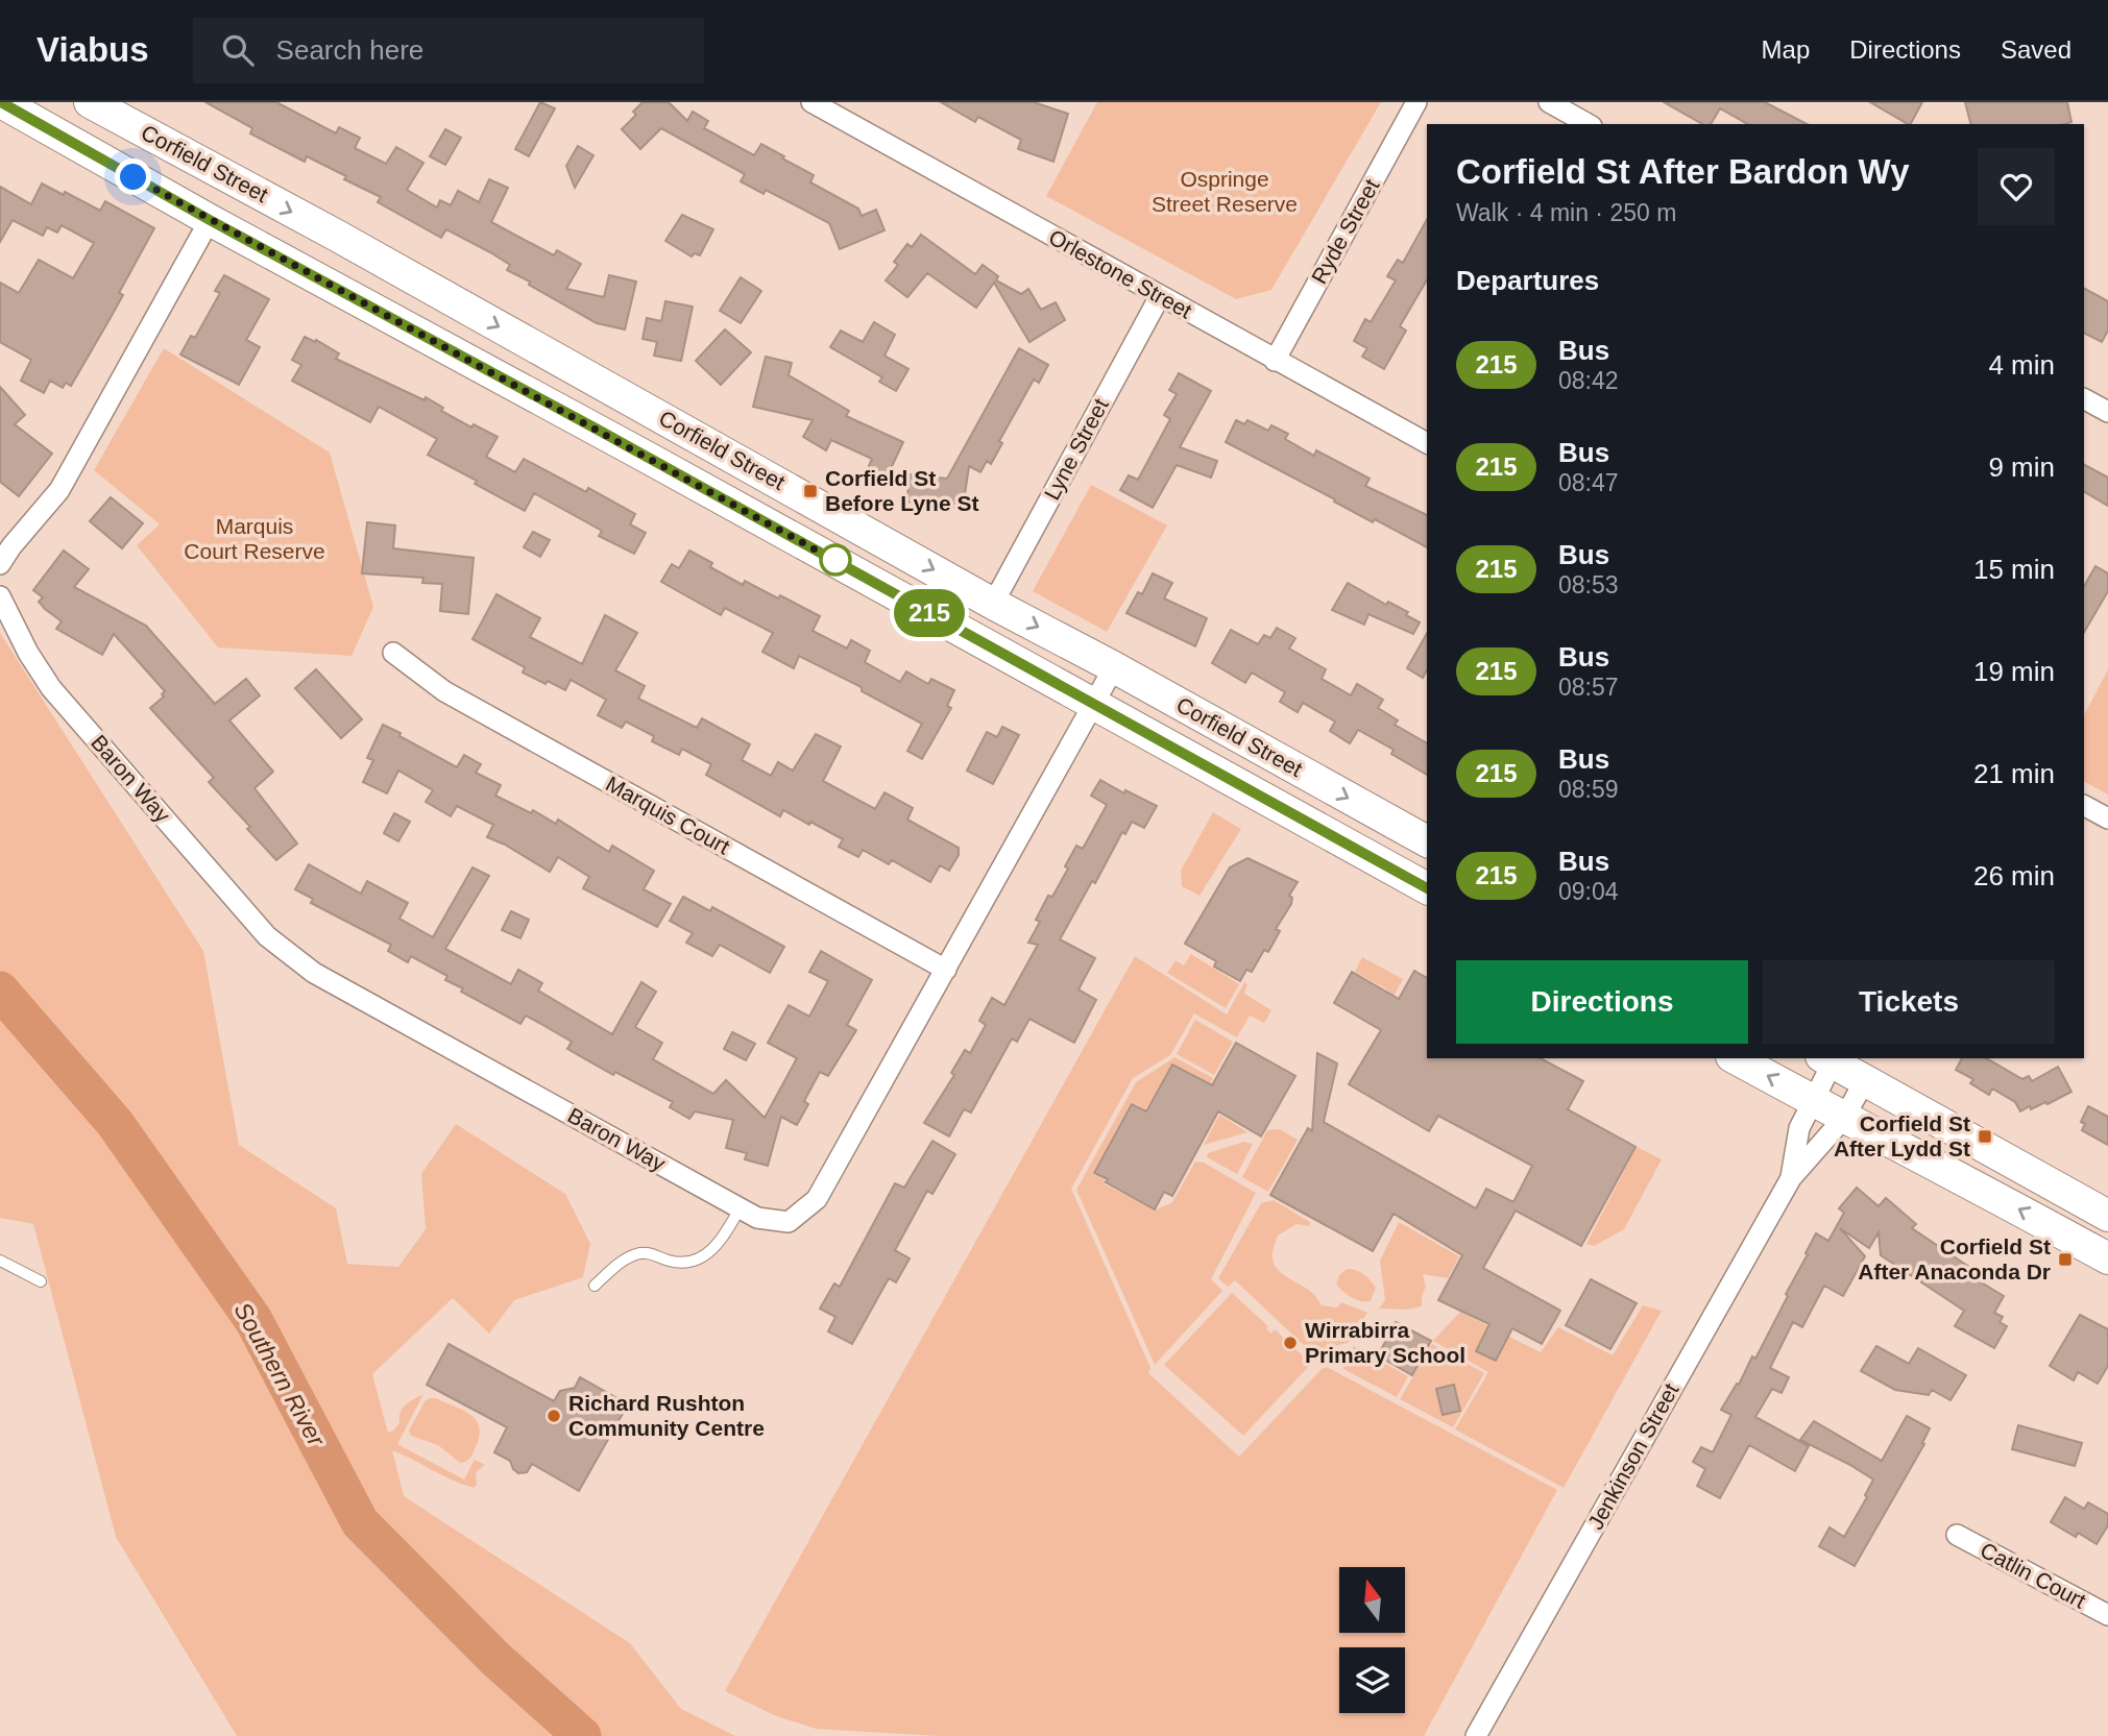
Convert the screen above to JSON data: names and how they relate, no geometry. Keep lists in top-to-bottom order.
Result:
{
  "streets": {
    "main road": ["Corfield Street"],
    "street": [
      "Ryde Street",
      "Orlestone Street",
      "Lyne Street",
      "Baron Way",
      "Marquis Court",
      "Jenkinson Street",
      "Catlin Court"
    ]
  },
  "crossings": [
    ["Corfield Street", "Lyne Street"],
    ["Corfield Street", "Baron Way"],
    ["Ryde Street", "Orlestone Street"],
    ["Orlestone Street", "Lyne Street"],
    ["Baron Way", "Marquis Court"]
  ],
  "water": ["Southern River"],
  "parks": ["Ospringe Street Reserve", "Marquis Court Reserve"],
  "places": {
    "transit": ["Corfield St Before Lyne St", "Corfield St After Lydd St", "Corfield St After Anaconda Dr"],
    "other": ["Wirrabirra Primary School", "Richard Rushton Community Centre"]
  },
  "lines": ["bus line 215"],
  "north": "top",
  "page": {
    "header": "Viabus",
    "search": "Search here",
    "nav": ["Map", "Directions", "Saved"],
    "on_map": "215",
    "heading": [
      ["Corfield St After Bardon Wy", "Walk · 4 min · 250 m"],
      "Departures"
    ],
    "list": [
      {
        "mark": "215",
        "name": "Bus",
        "note": "08:42",
        "value": "4 min"
      },
      {
        "mark": "215",
        "name": "Bus",
        "note": "08:47",
        "value": "9 min"
      },
      {
        "mark": "215",
        "name": "Bus",
        "note": "08:53",
        "value": "15 min"
      },
      {
        "mark": "215",
        "name": "Bus",
        "note": "08:57",
        "value": "19 min"
      },
      {
        "mark": "215",
        "name": "Bus",
        "note": "08:59",
        "value": "21 min"
      },
      {
        "mark": "215",
        "name": "Bus",
        "note": "09:04",
        "value": "26 min"
      }
    ],
    "buttons": ["Directions", "Tickets"]
  }
}
